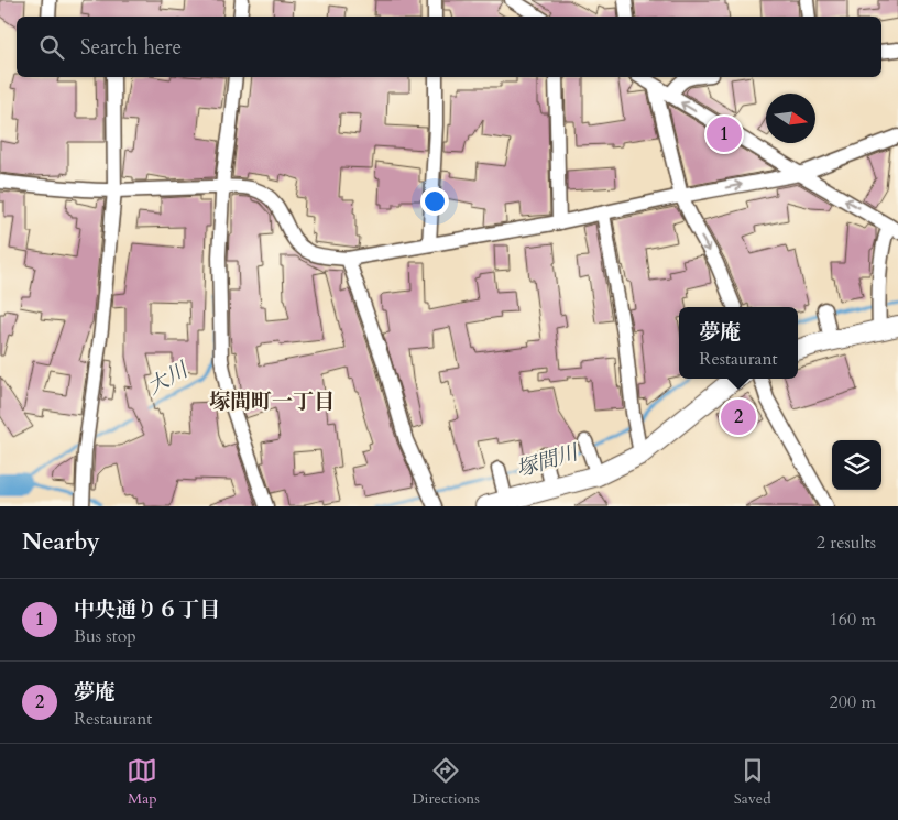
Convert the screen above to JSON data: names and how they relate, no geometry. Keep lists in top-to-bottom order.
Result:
{
  "districts": ["塚間町一丁目"],
  "water": ["大川", "塚間川"],
  "north": "right",
  "page": {
    "search": "Search here",
    "pins": ["1", "2"],
    "popup": ["夢庵", "Restaurant"],
    "heading": ["Nearby", "2 results"],
    "list": [
      {
        "mark": "1",
        "name": "中央通り６丁目",
        "note": "Bus stop",
        "value": "160 m"
      },
      {
        "mark": "2",
        "name": "夢庵",
        "note": "Restaurant",
        "value": "200 m"
      }
    ],
    "nav": ["Map", "Directions", "Saved"]
  }
}
